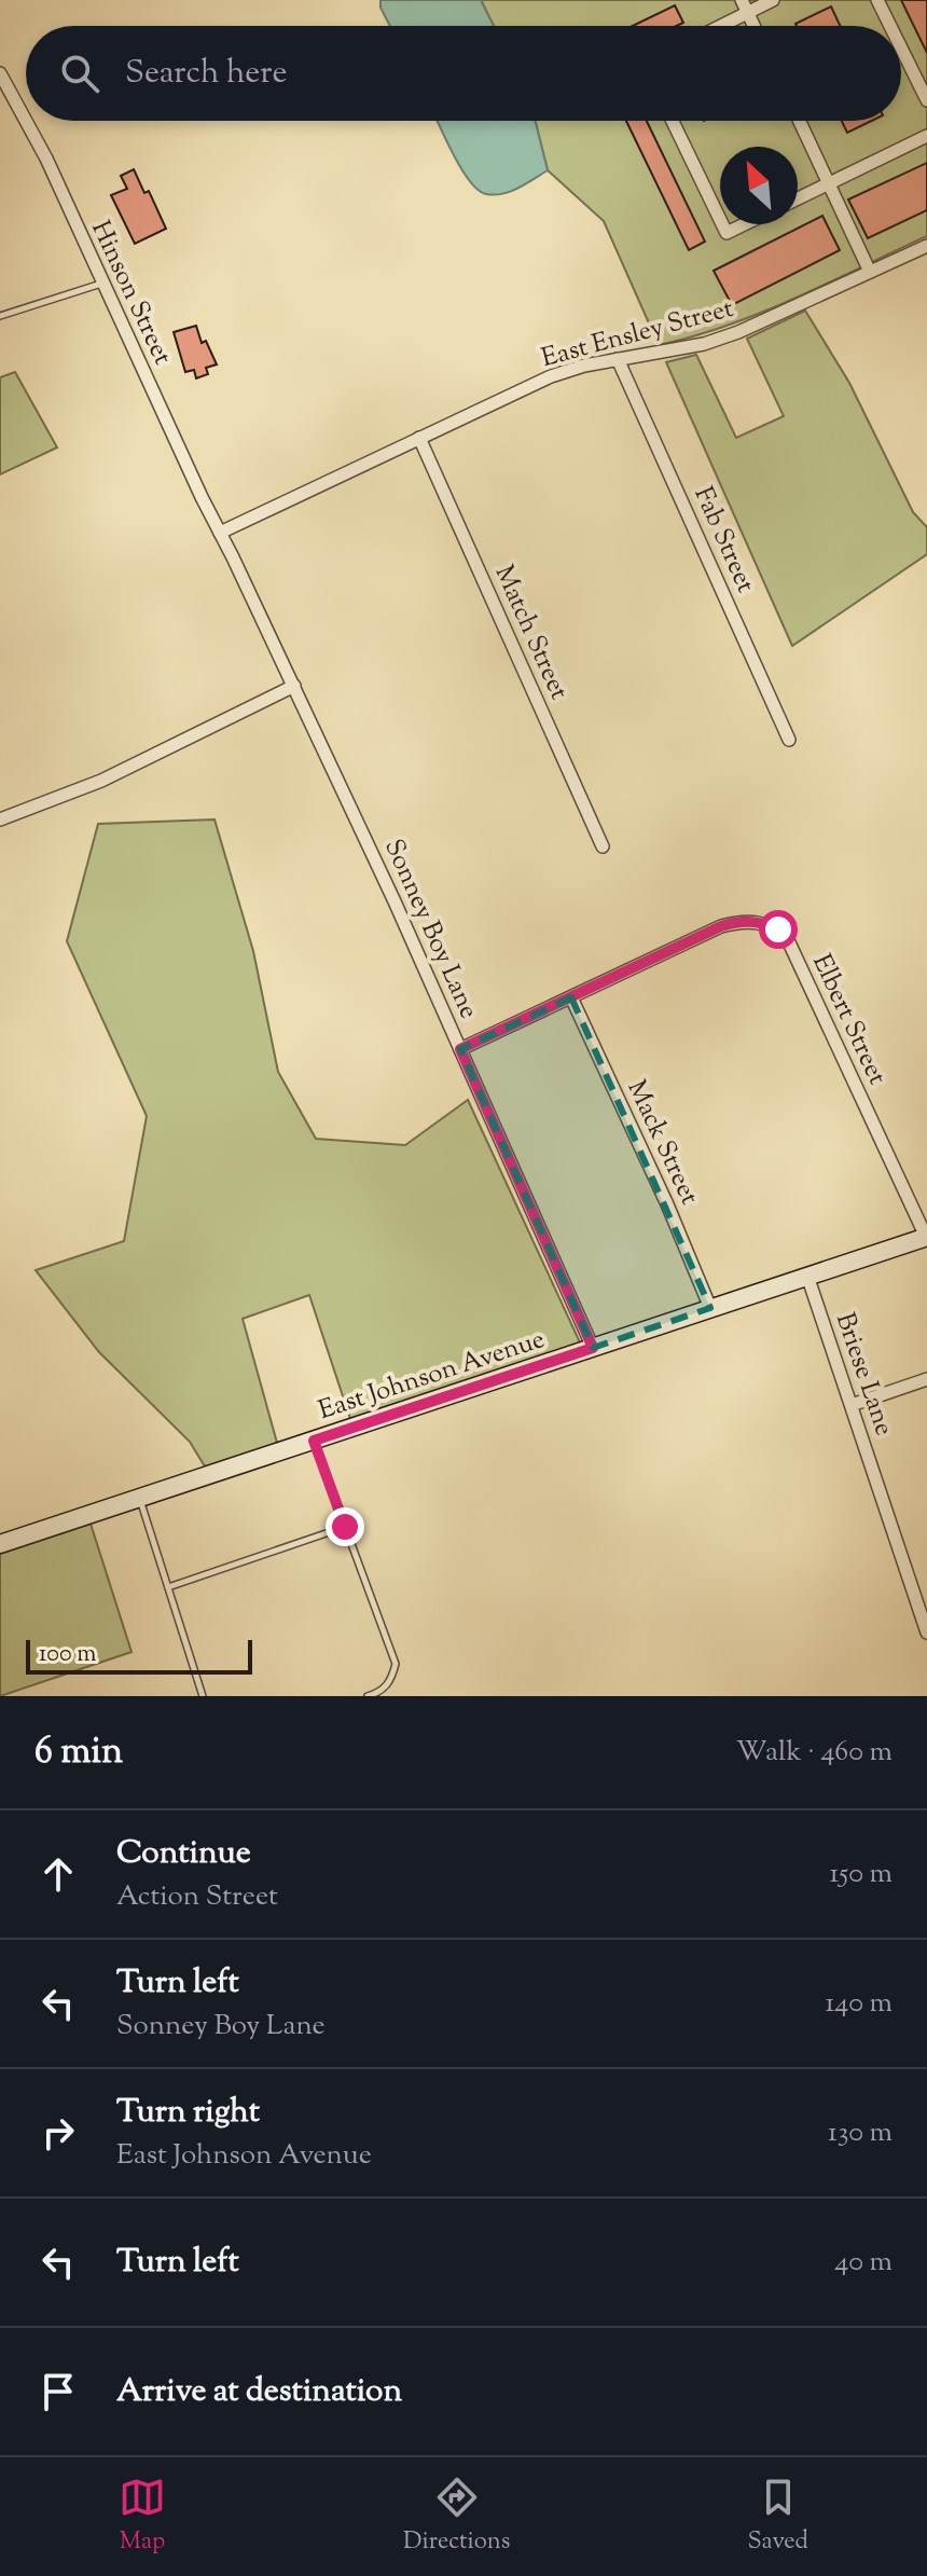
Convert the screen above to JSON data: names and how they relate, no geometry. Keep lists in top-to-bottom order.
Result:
{
  "streets": {
    "main road": ["East Johnson Avenue"],
    "street": [
      "Hinson Street",
      "East Ensley Street",
      "Fab Street",
      "Match Street",
      "Sonney Boy Lane",
      "Elbert Street",
      "Mack Street",
      "Briese Lane"
    ]
  },
  "crossings": [
    ["Hinson Street", "East Ensley Street"],
    ["Hinson Street", "Sonney Boy Lane"],
    ["East Ensley Street", "Fab Street"],
    ["East Ensley Street", "Match Street"],
    ["East Ensley Street", "Sonney Boy Lane"],
    ["Sonney Boy Lane", "East Johnson Avenue"],
    ["Elbert Street", "Mack Street"],
    ["Elbert Street", "East Johnson Avenue"],
    ["Mack Street", "East Johnson Avenue"],
    ["East Johnson Avenue", "Briese Lane"]
  ],
  "scale_bar": "100 m",
  "north": "top left",
  "page": {
    "search": "Search here",
    "scale": "100 m",
    "heading": ["6 min", "Walk · 460 m"],
    "list": [
      ["Continue", "Action Street", "150 m"],
      ["Turn left", "Sonney Boy Lane", "140 m"],
      ["Turn right", "East Johnson Avenue", "130 m"],
      ["Turn left", "40 m"],
      "Arrive at destination"
    ],
    "nav": ["Map", "Directions", "Saved"]
  }
}
